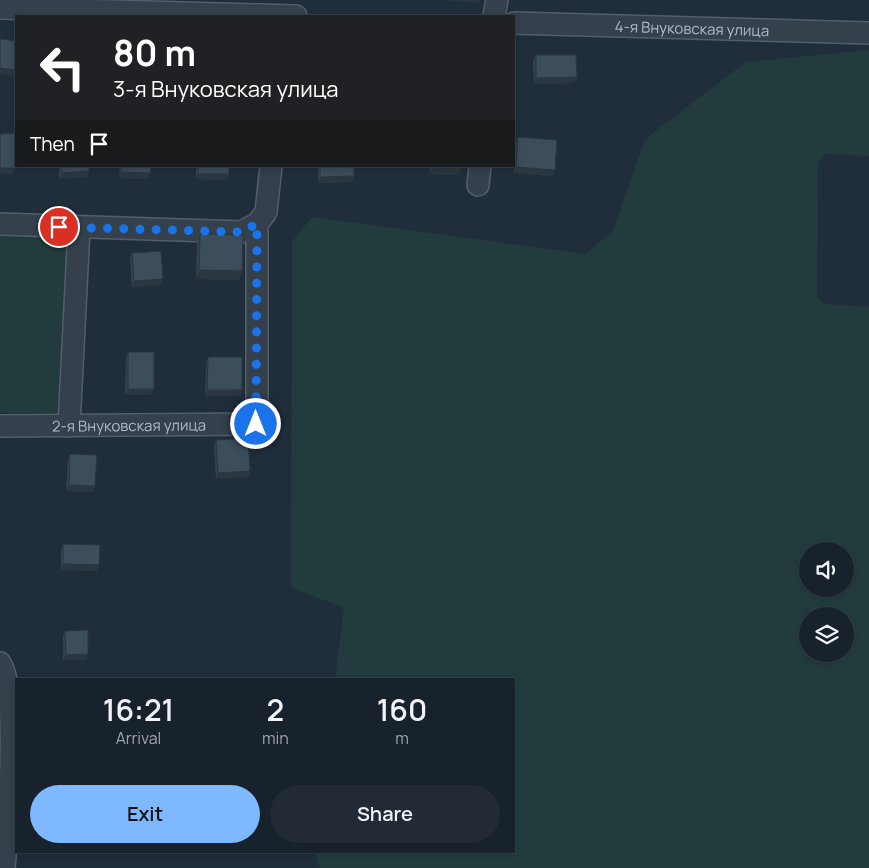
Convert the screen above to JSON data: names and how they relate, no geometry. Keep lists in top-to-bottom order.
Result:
{
  "streets": {
    "street": ["4-я Внуковская улица", "2-я Внуковская улица"]
  },
  "page": {
    "turn": ["80 m", "3-я Внуковская улица"],
    "then": "Then",
    "eta": [
      "16:21",
      "Arrival",
      "2",
      "min",
      "160",
      "m"
    ],
    "buttons": ["Exit", "Share"]
  }
}
